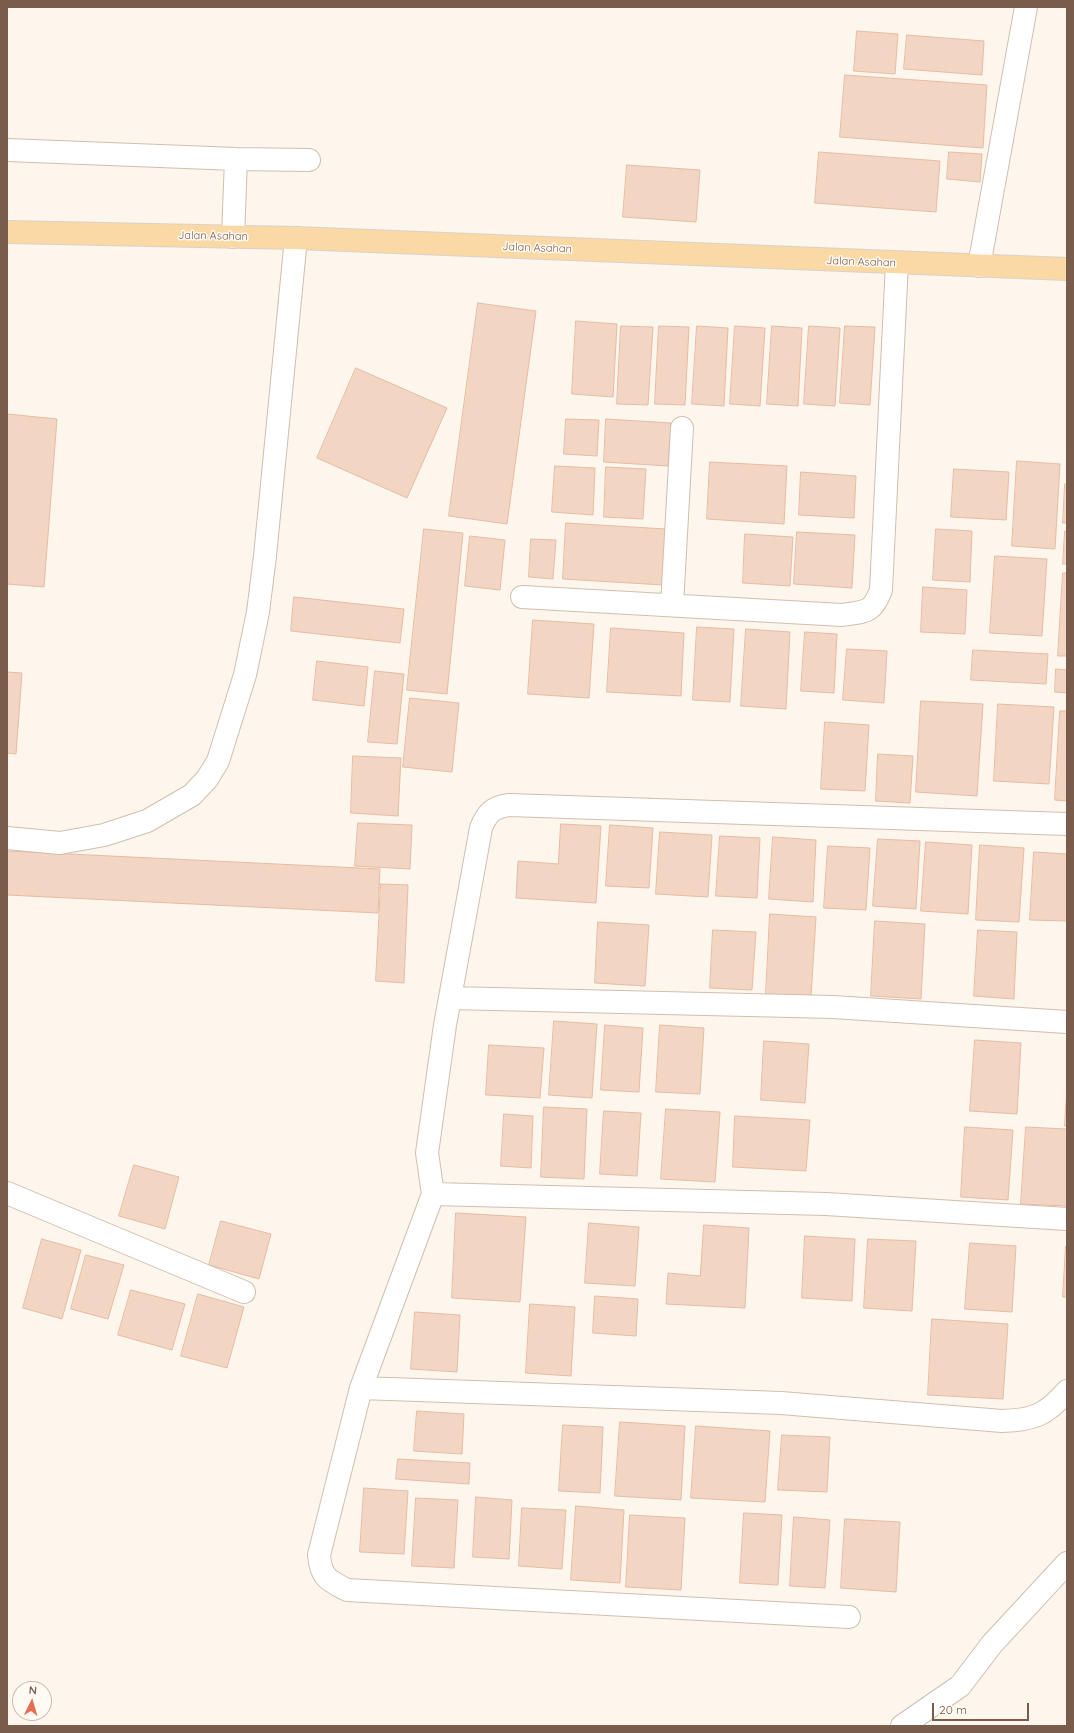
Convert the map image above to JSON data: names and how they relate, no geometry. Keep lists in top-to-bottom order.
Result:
{
  "streets": {
    "main road": ["Jalan Asahan"]
  },
  "scale_bar": "20 m",
  "north": "top"
}
